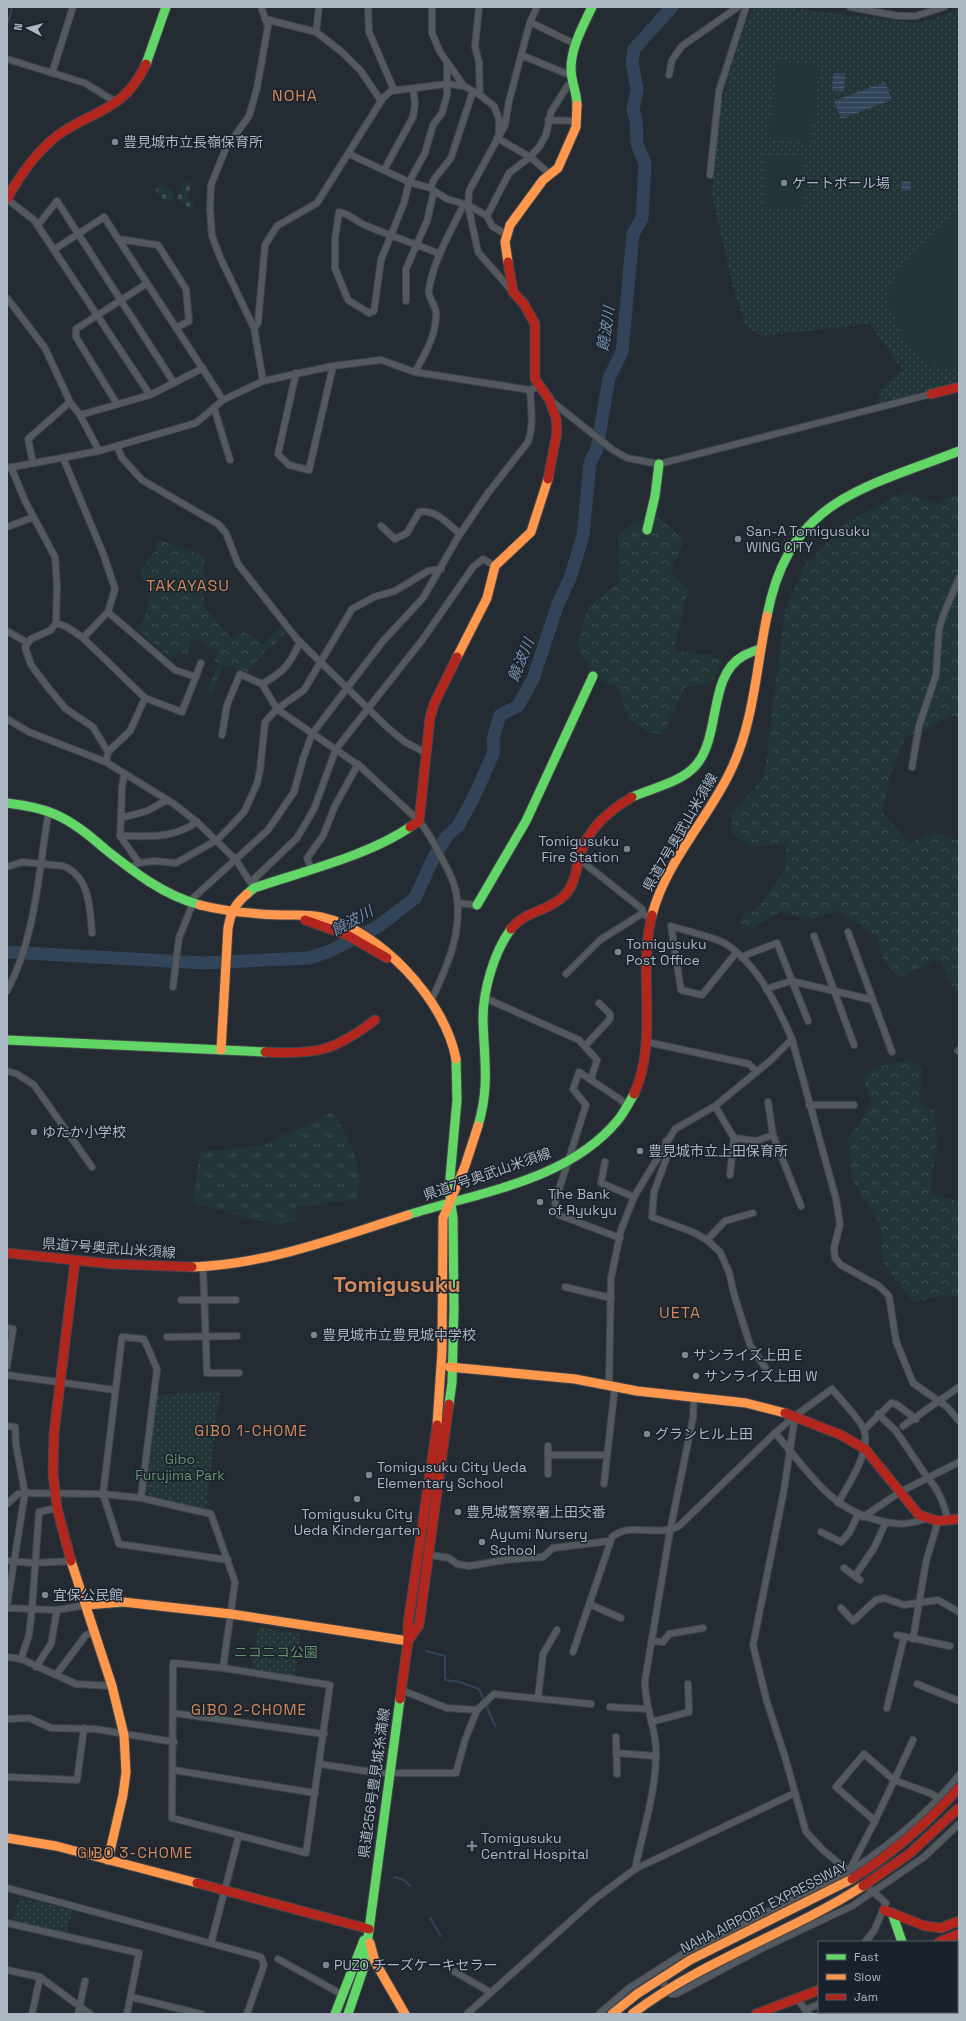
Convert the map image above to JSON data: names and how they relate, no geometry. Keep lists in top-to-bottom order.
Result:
{
  "streets": {
    "main road": ["県道7号奥武山米須線", "県道256号豊見城糸満線", "NAHA AIRPORT EXPRESSWAY"]
  },
  "crossings": [
    ["県道7号奥武山米須線", "県道256号豊見城糸満線"]
  ],
  "districts": [
    "NOHA",
    "TAKAYASU",
    "Tomigusuku",
    "UETA",
    "GIBO 1-CHOME",
    "GIBO 2-CHOME",
    "GIBO 3-CHOME"
  ],
  "water": ["饒波川"],
  "parks": ["Gibo Furujima Park", "ニコニコ公園"],
  "places": {
    "other": [
      "豊見城市立長嶺保育所",
      "ゲートボール場",
      "San-A Tomigusuku WING CITY",
      "Tomigusuku Fire Station",
      "Tomigusuku Post Office",
      "ゆたか小学校",
      "豊見城市立上田保育所",
      "The Bank of Ryukyu",
      "豊見城市立豊見城中学校",
      "サンライズ上田 E",
      "サンライズ上田 W",
      "グランヒル上田",
      "Tomigusuku City Ueda Elementary School",
      "Tomigusuku City Ueda Kindergarten",
      "豊見城警察署上田交番",
      "Ayumi Nursery School",
      "宜保公民館",
      "PUZO チーズケーキセラー"
    ],
    "health": ["Tomigusuku Central Hospital"]
  },
  "legend": ["Fast", "Slow", "Jam"],
  "north": "left"
}
